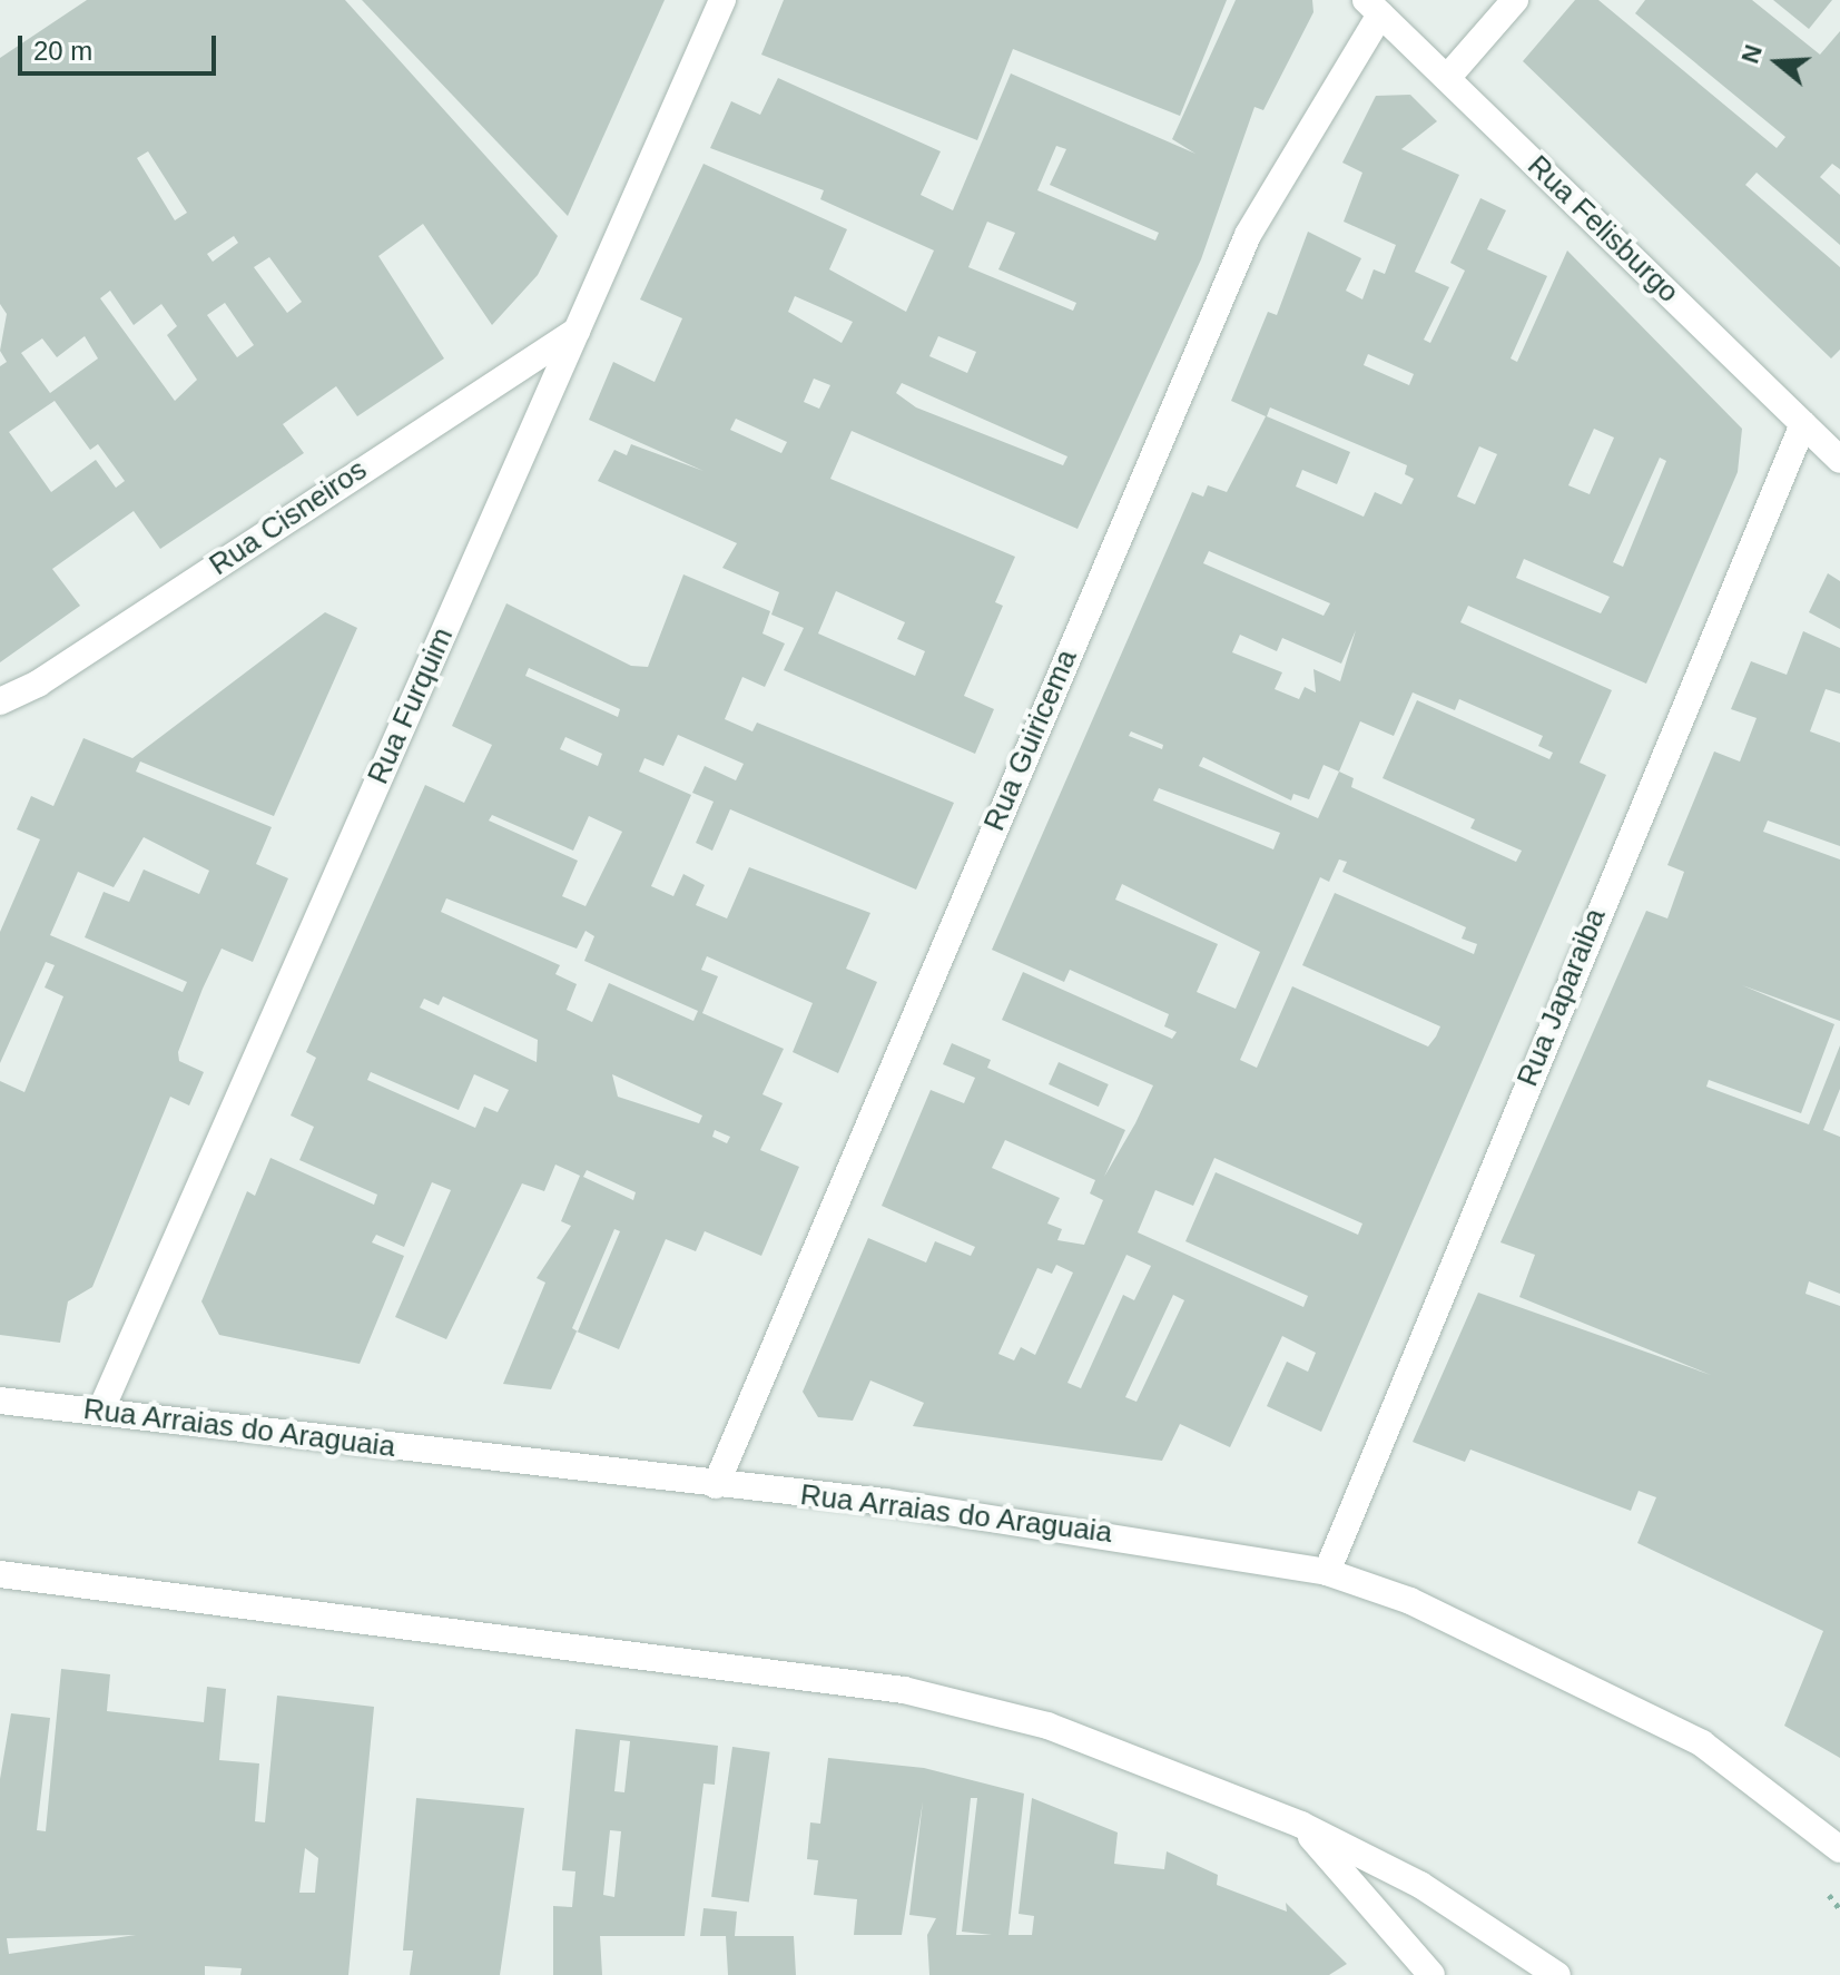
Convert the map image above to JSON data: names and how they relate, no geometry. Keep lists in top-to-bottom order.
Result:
{
  "streets": {
    "street": [
      "Rua Felisburgo",
      "Rua Cisneiros",
      "Rua Furquim",
      "Rua Guiricema",
      "Rua Japaraiba",
      "Rua Arraias do Araguaia"
    ]
  },
  "crossings": [
    ["Rua Felisburgo", "Rua Guiricema"],
    ["Rua Felisburgo", "Rua Japaraiba"],
    ["Rua Cisneiros", "Rua Furquim"],
    ["Rua Furquim", "Rua Arraias do Araguaia"],
    ["Rua Guiricema", "Rua Arraias do Araguaia"],
    ["Rua Japaraiba", "Rua Arraias do Araguaia"]
  ],
  "scale_bar": "20 m",
  "north": "left"
}
